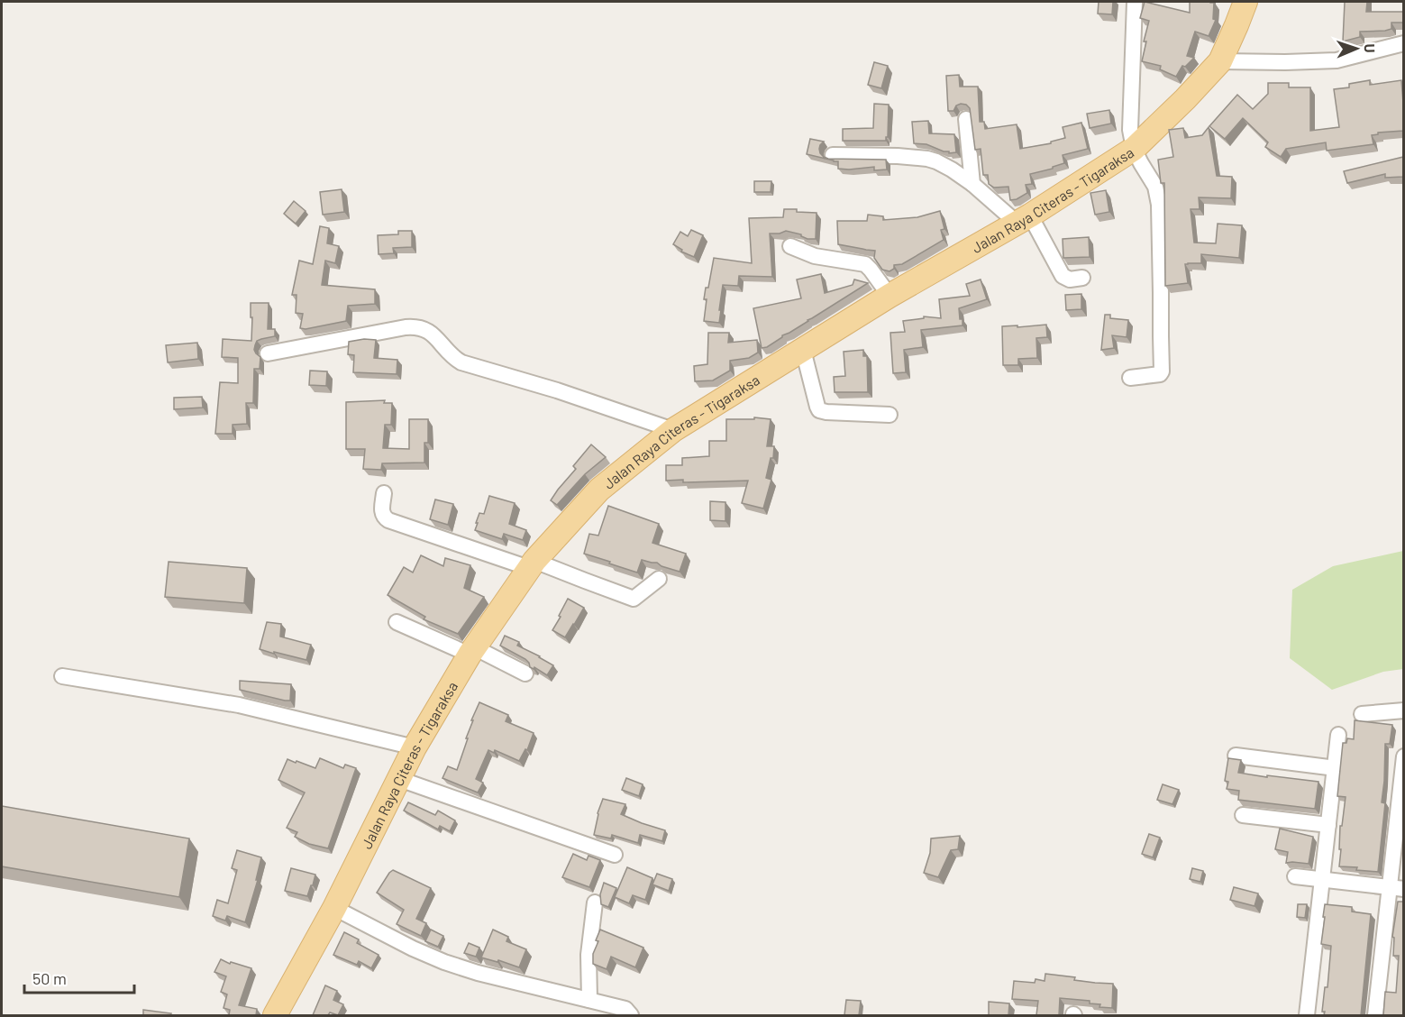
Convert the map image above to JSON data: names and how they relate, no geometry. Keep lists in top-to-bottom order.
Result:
{
  "streets": {
    "main road": ["Jalan Raya Citeras - Tigaraksa"]
  },
  "scale_bar": "50 m",
  "north": "right"
}
